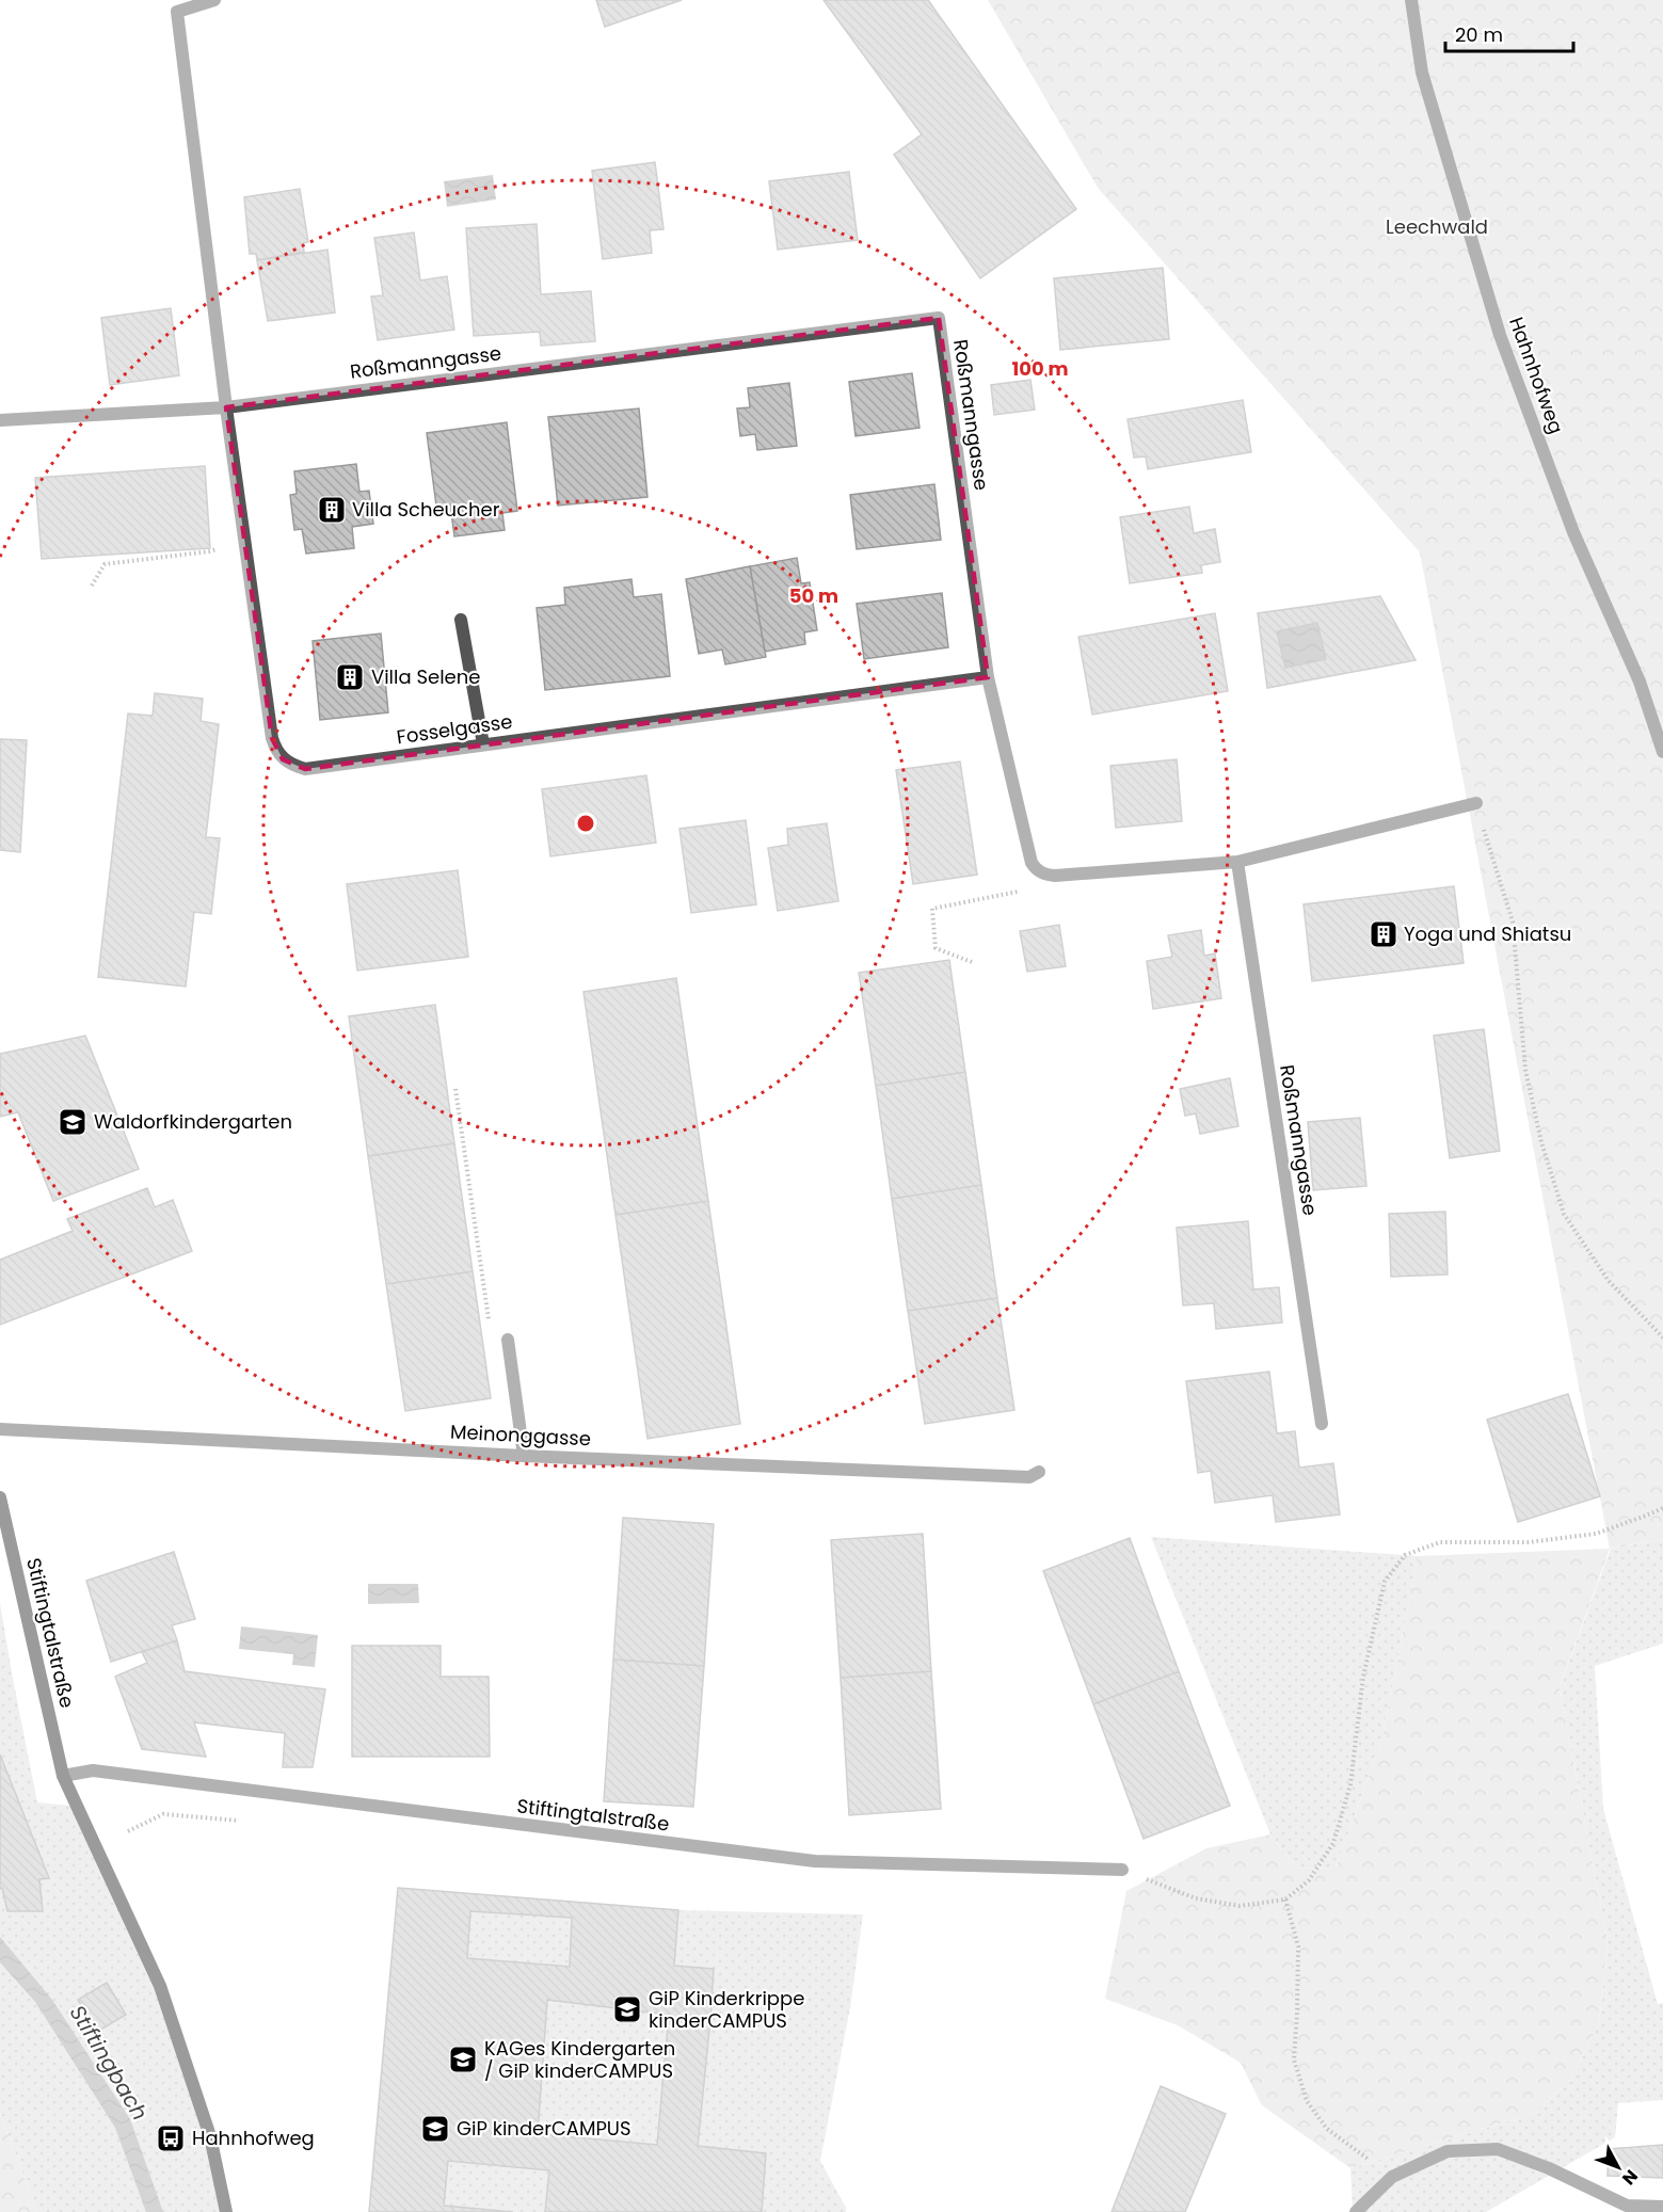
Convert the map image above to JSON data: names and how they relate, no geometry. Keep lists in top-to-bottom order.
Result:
{
  "streets": {
    "street": [
      "Roßmanngasse",
      "Hahnhofweg",
      "Fosselgasse",
      "Meinonggasse",
      "Stiftingtalstraße"
    ]
  },
  "crossings": [
    ["Roßmanngasse", "Fosselgasse"]
  ],
  "water": ["Stiftingbach"],
  "parks": ["Leechwald"],
  "places": {
    "building": ["Villa Scheucher", "Villa Selene", "Yoga und Shiatsu"],
    "school or university": [
      "Waldorfkindergarten",
      "GiP Kinderkrippe kinderCAMPUS",
      "KAGes Kindergarten / GiP kinderCAMPUS",
      "GiP kinderCAMPUS"
    ],
    "bus stop": ["Hahnhofweg"]
  },
  "scale_bar": "20 m",
  "north": "bottom right",
  "rings": ["100 m", "50 m"]
}
